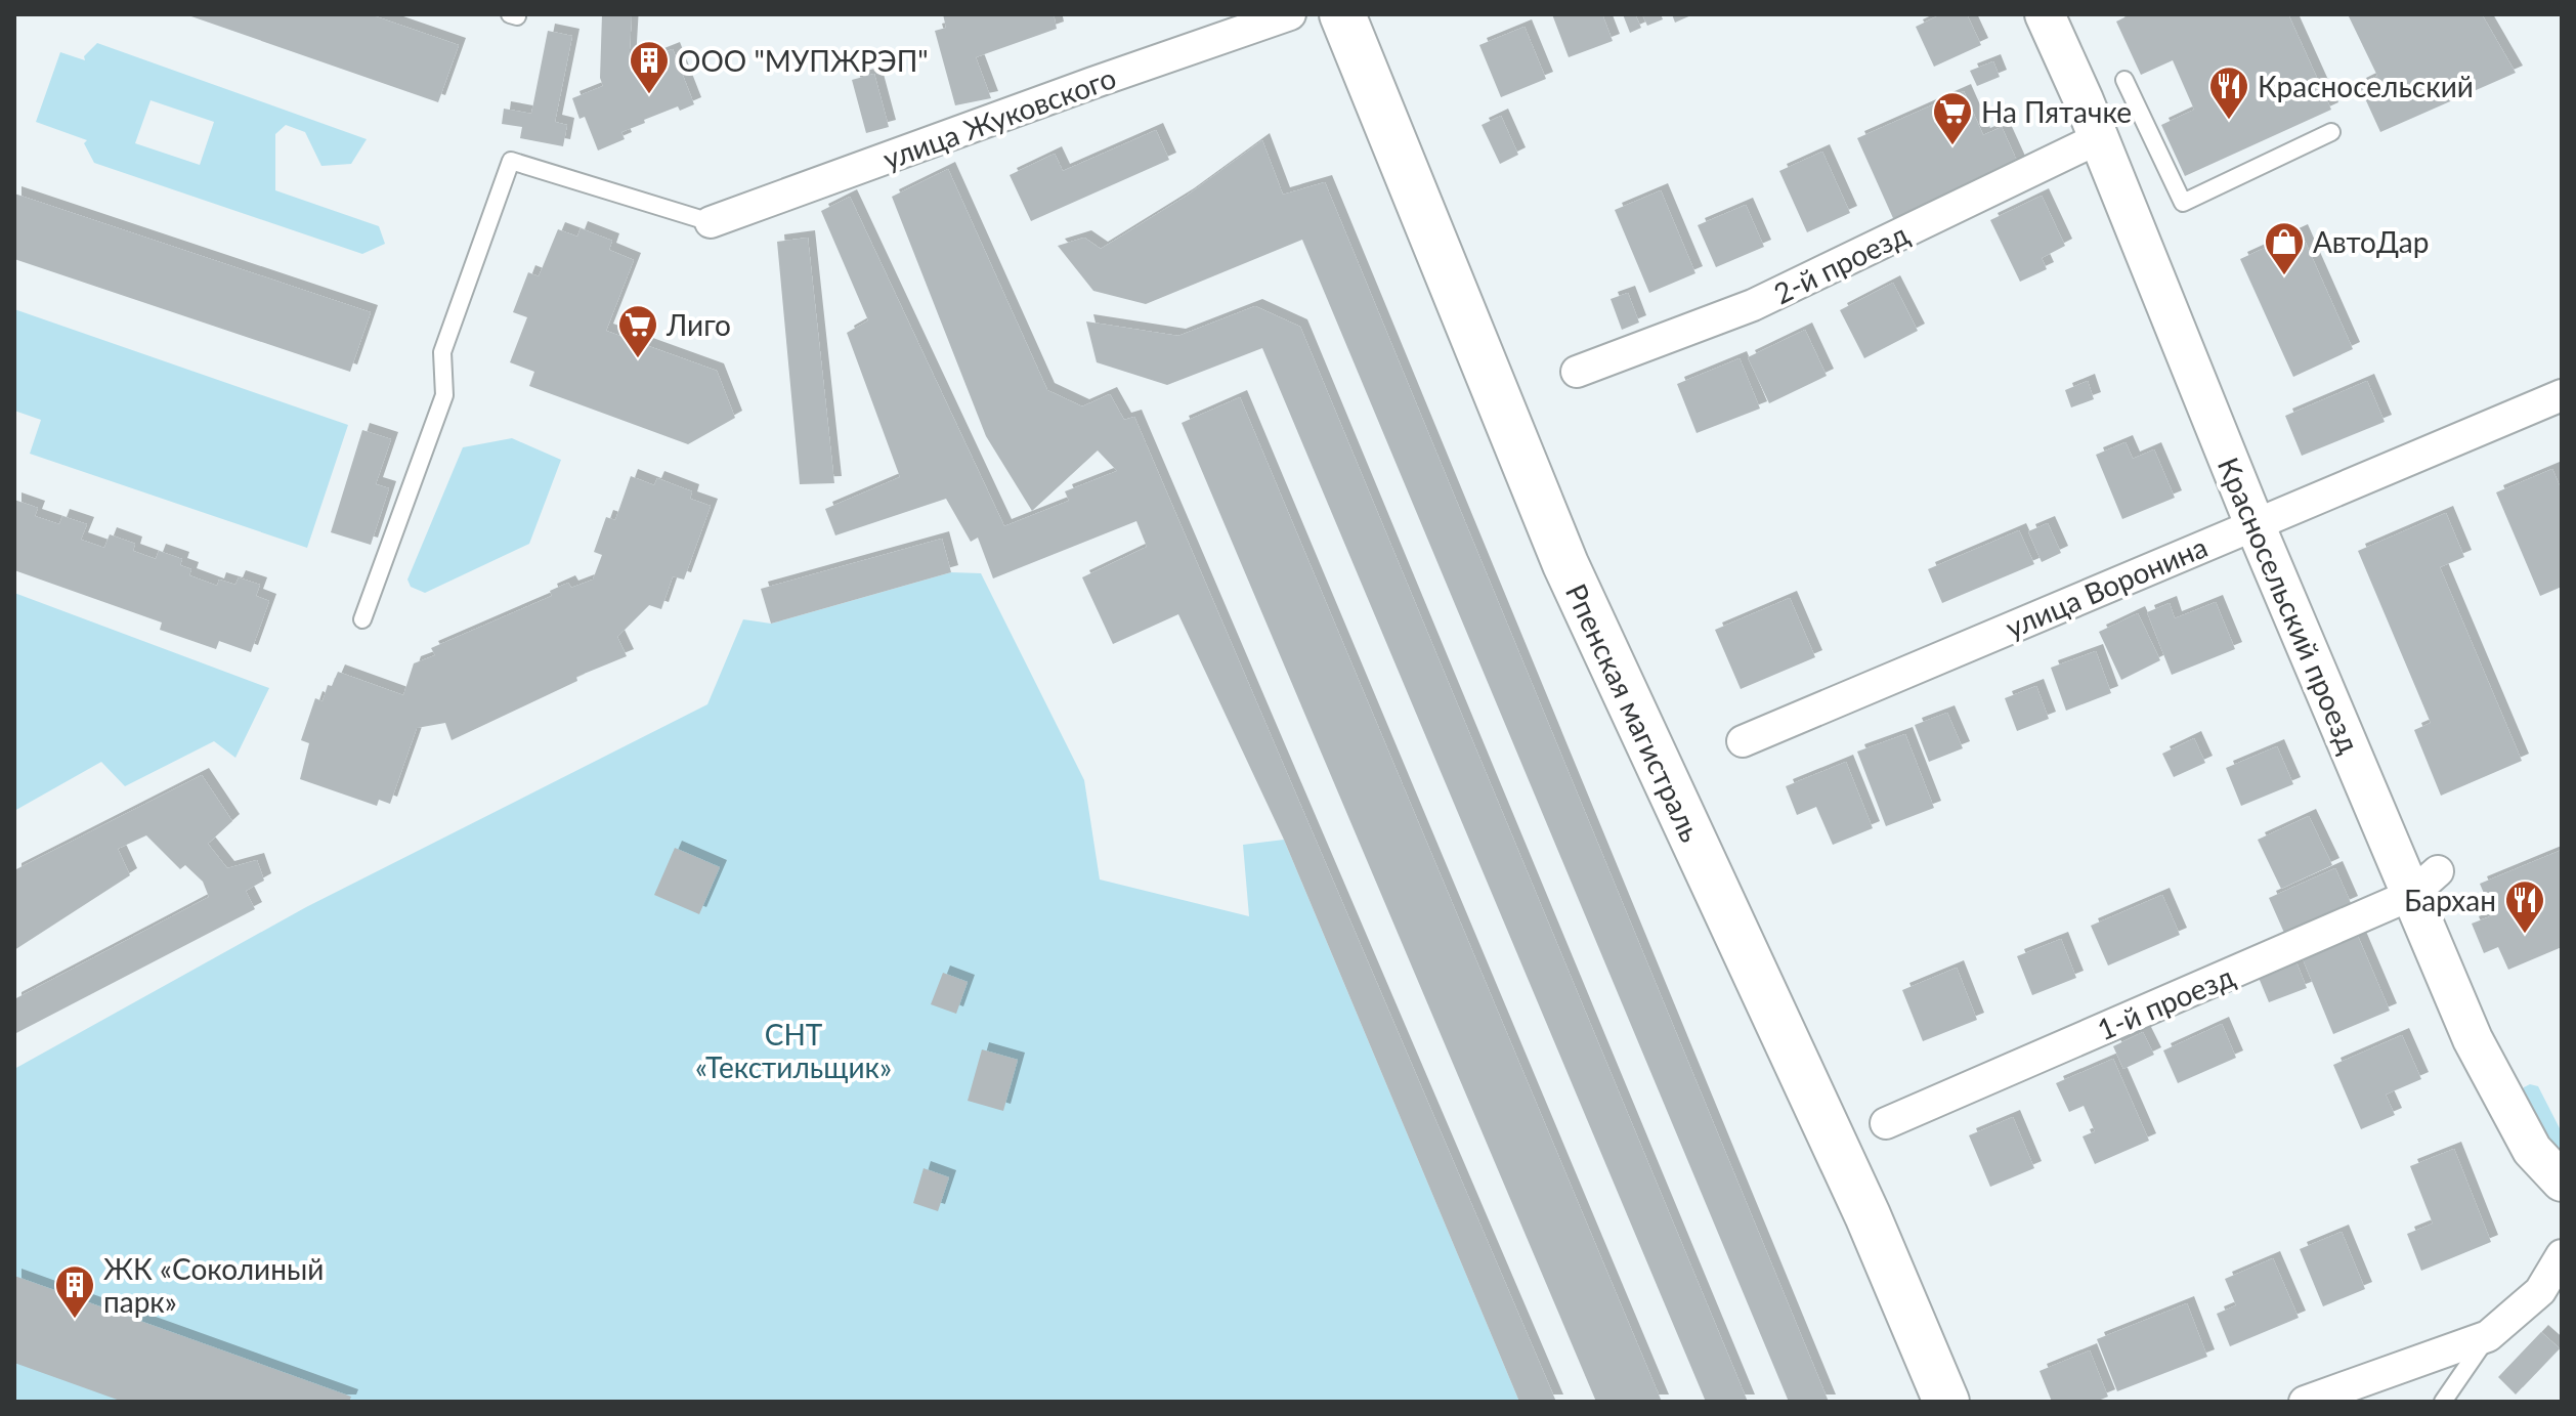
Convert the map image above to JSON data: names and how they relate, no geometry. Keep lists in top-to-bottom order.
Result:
{
  "streets": {
    "main road": ["Рпенская магистраль"],
    "street": [
      "улица Жуковского",
      "2-й проезд",
      "улица Воронина",
      "Красносельский проезд",
      "1-й проезд"
    ]
  },
  "crossings": [
    ["2-й проезд", "Красносельский проезд"],
    ["улица Воронина", "Красносельский проезд"],
    ["Красносельский проезд", "1-й проезд"]
  ],
  "parks": ["СНТ «Текстильщик»"],
  "places": {
    "building": ["ООО \"МУПЖРЭП\"", "ЖК «Соколиный парк»"],
    "restaurant": ["Красносельский", "Бархан"],
    "supermarket": ["На Пятачке", "Лиго"],
    "shop": ["АвтоДар"]
  }
}
